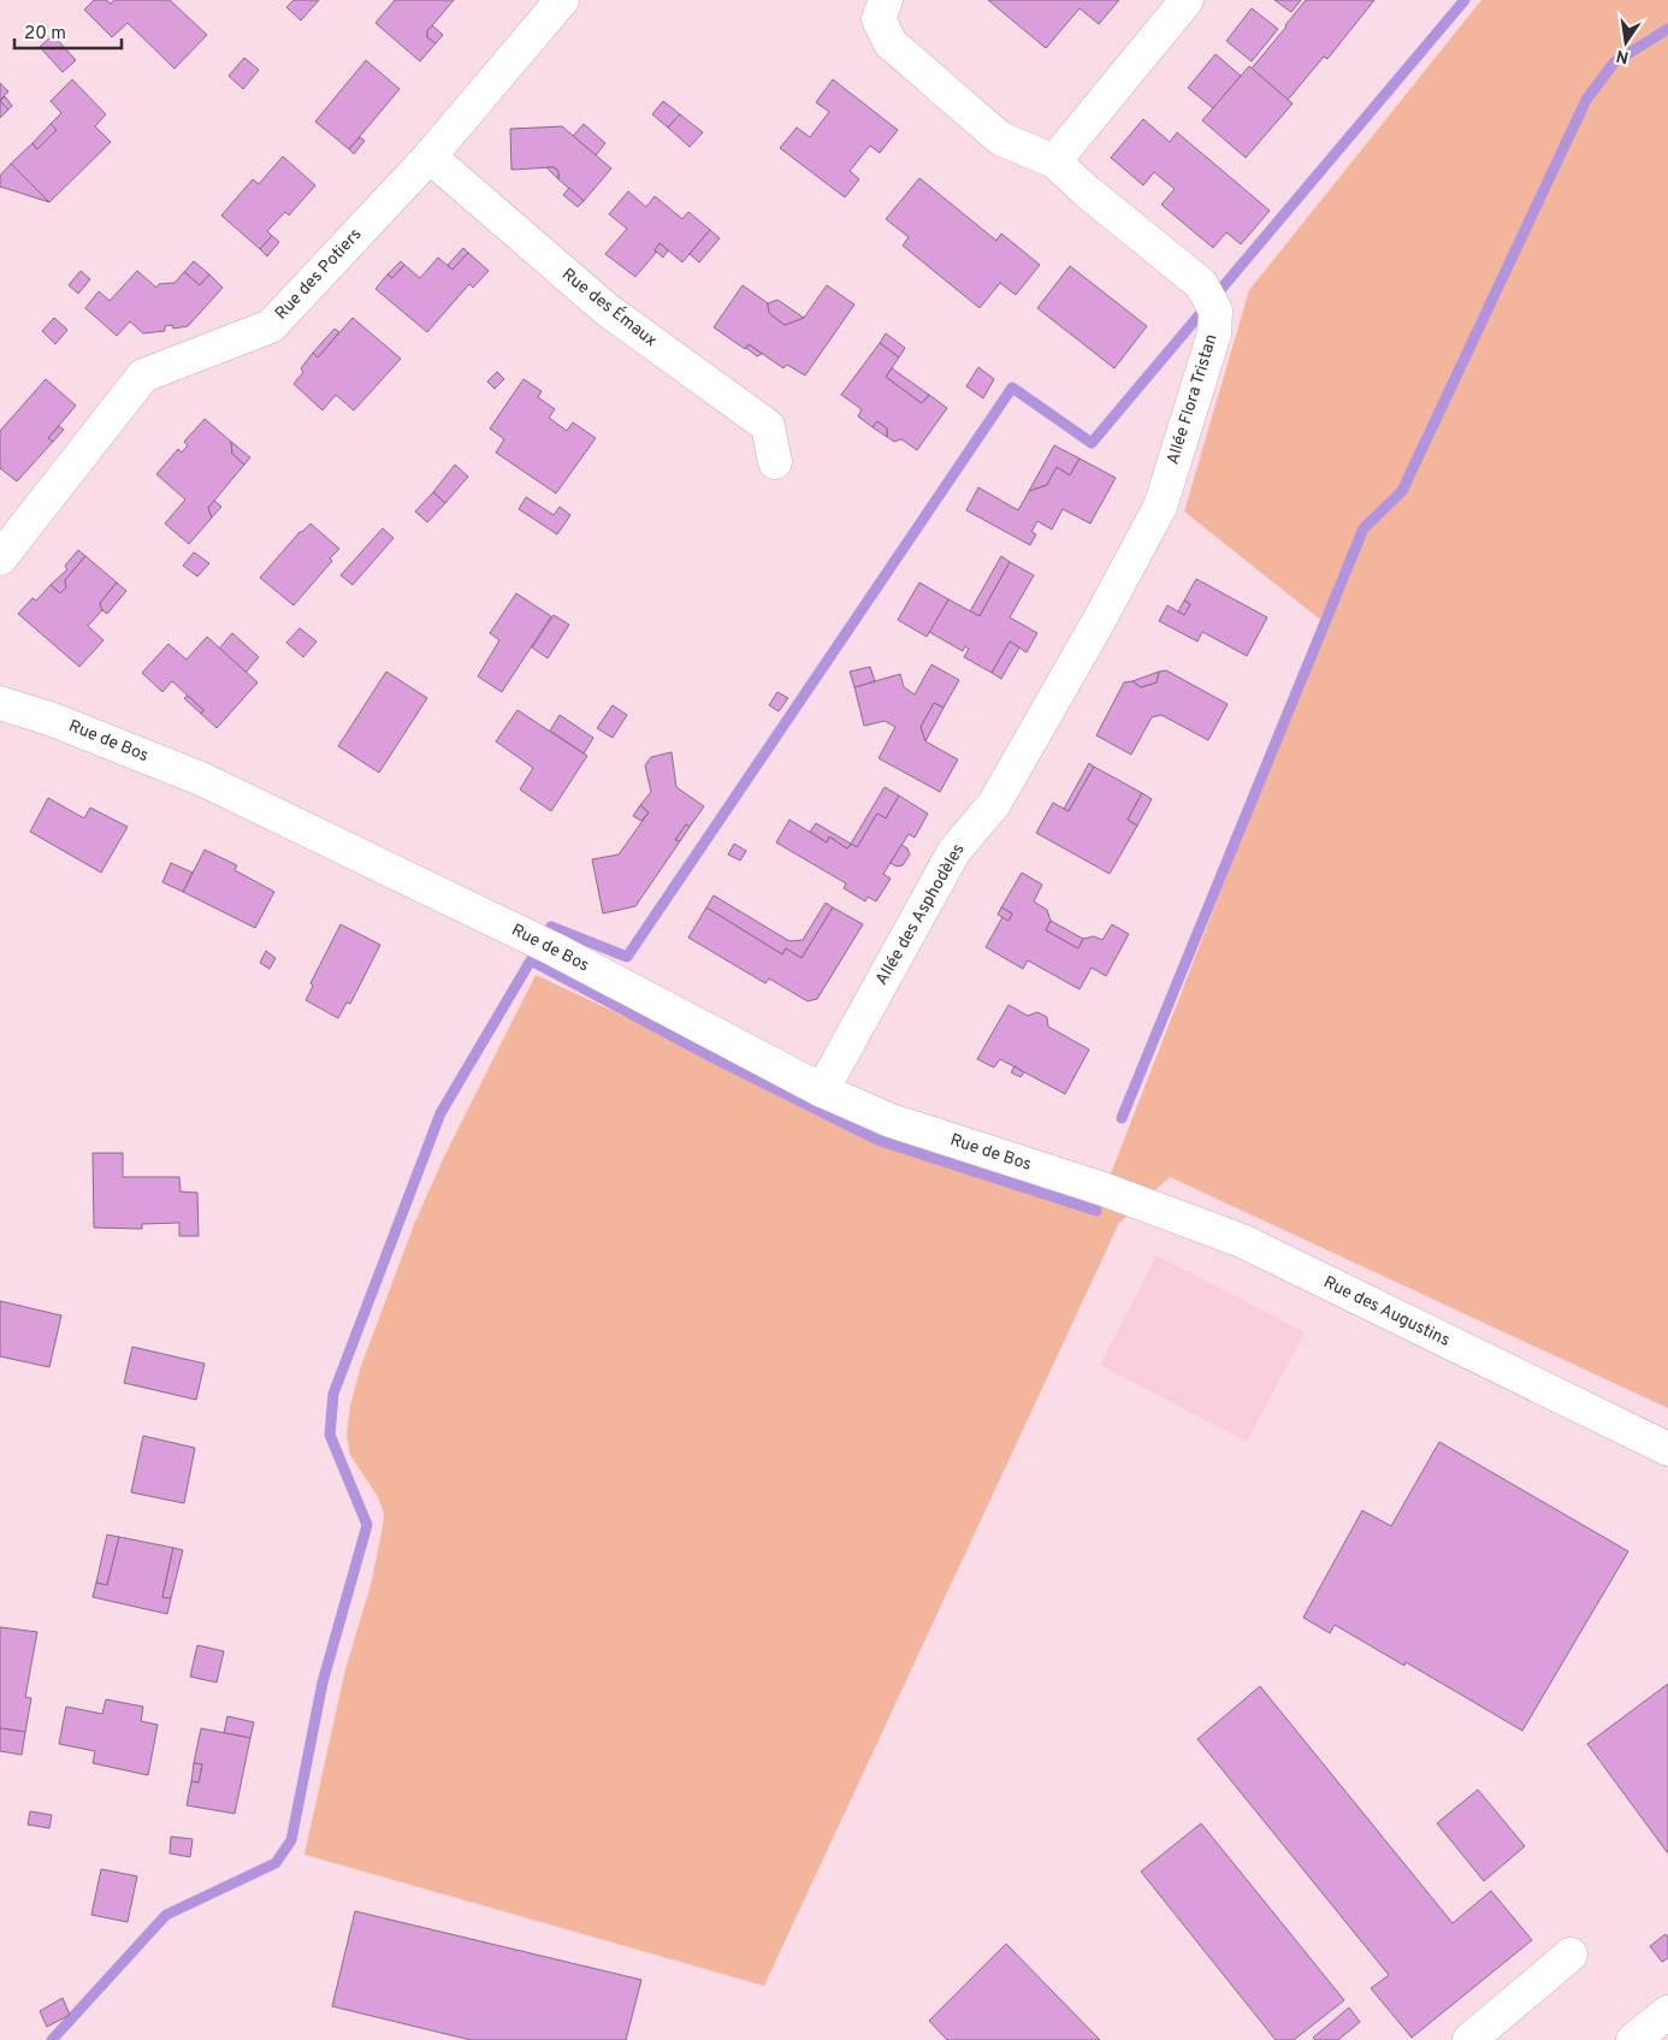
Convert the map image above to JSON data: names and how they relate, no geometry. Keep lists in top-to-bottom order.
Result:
{
  "streets": {
    "street": [
      "Rue des Potiers",
      "Rue des Émaux",
      "Allée Flora Tristan",
      "Rue de Bos",
      "Allée des Asphodèles",
      "Rue des Augustins"
    ]
  },
  "crossings": [
    ["Rue des Potiers", "Rue des Émaux"],
    ["Allée Flora Tristan", "Allée des Asphodèles"],
    ["Rue de Bos", "Allée des Asphodèles"],
    ["Rue de Bos", "Rue des Augustins"]
  ],
  "scale_bar": "20 m",
  "north": "bottom"
}
